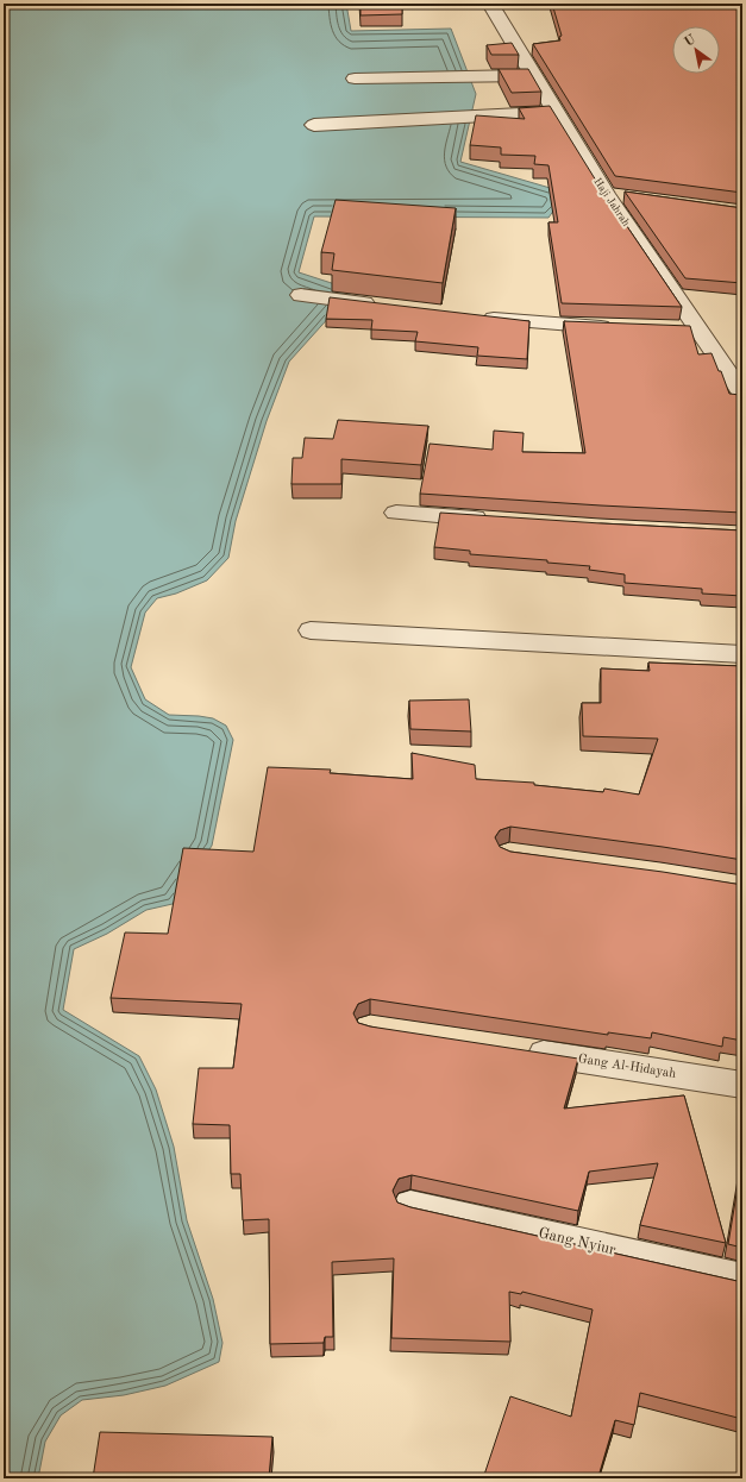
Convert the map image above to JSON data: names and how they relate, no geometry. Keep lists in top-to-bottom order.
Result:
{
  "streets": {
    "street": ["Haji Jahrah", "Gang Al-Hidayah", "Gang Nyiur"]
  },
  "north": "top left"
}
